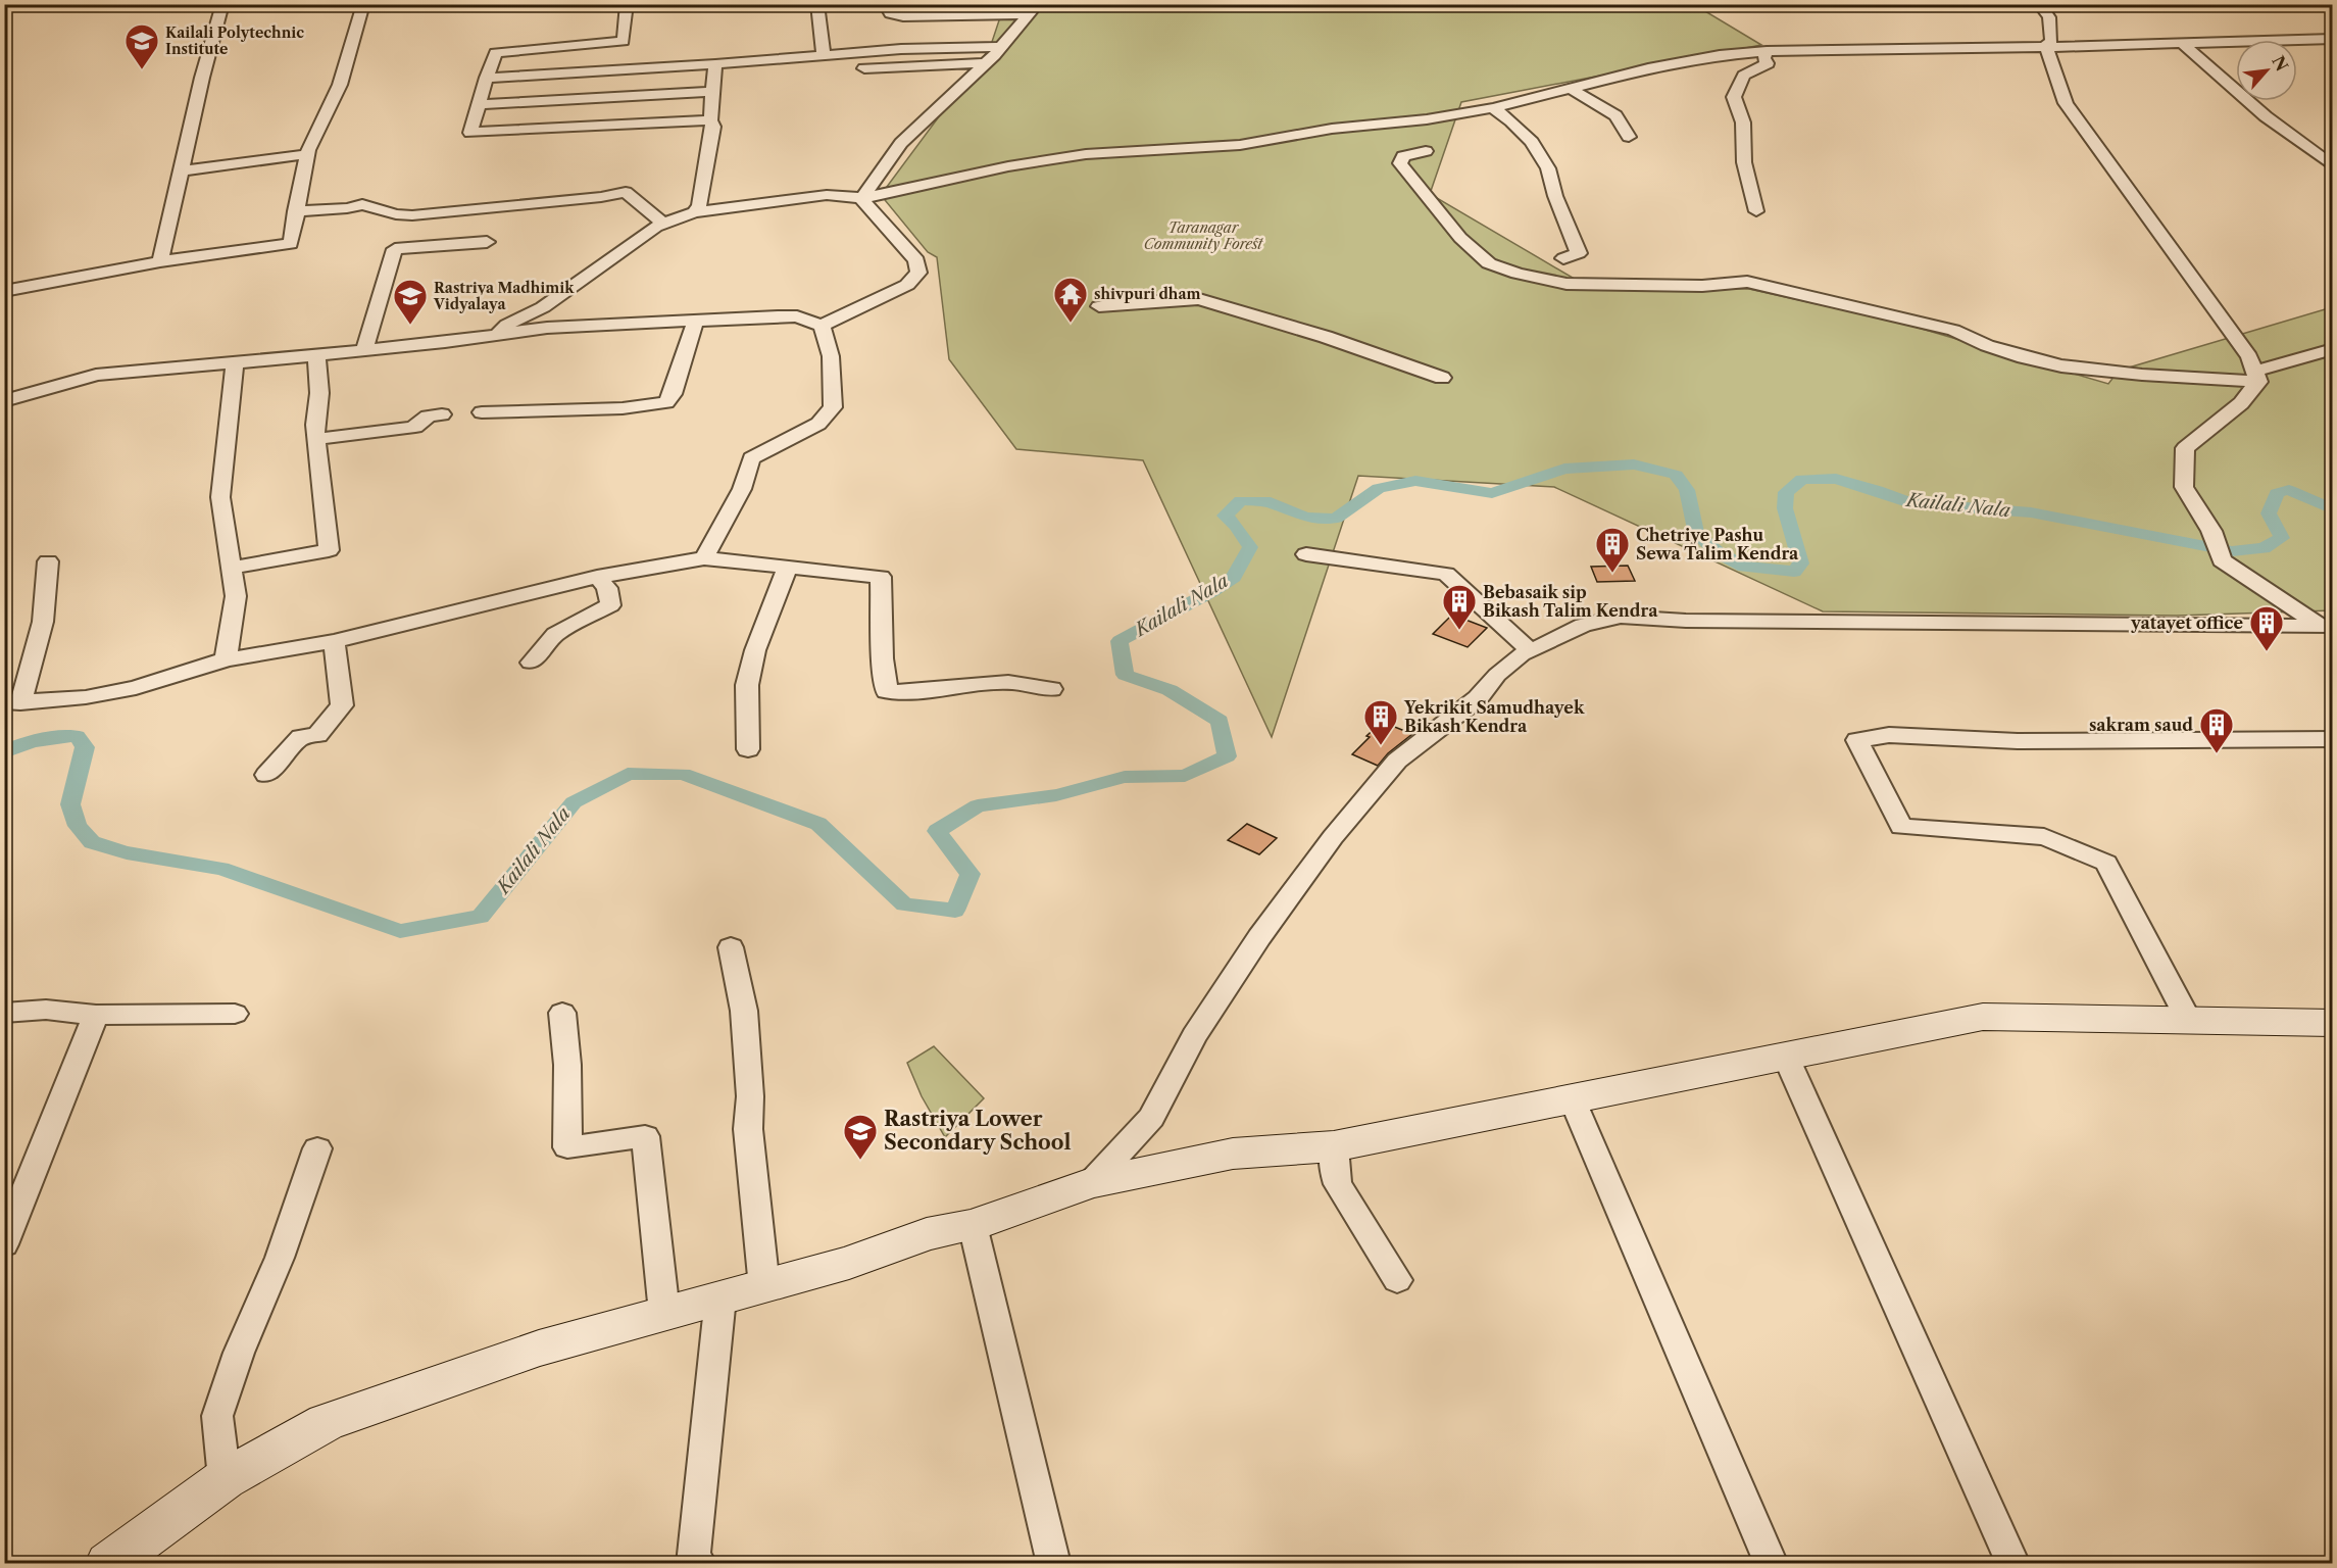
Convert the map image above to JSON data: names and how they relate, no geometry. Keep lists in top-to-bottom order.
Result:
{
  "water": ["Kailali Nala"],
  "parks": ["Taranagar Community Forest"],
  "places": {
    "school or university": ["Kailali Polytechnic Institute", "Rastriya Madhimik Vidyalaya", "Rastriya Lower Secondary School"],
    "temple": ["shivpuri dham"],
    "building": [
      "Chetriye Pashu Sewa Talim Kendra",
      "Bebasaik sip Bikash Talim Kendra",
      "yatayet office",
      "Yekrikit Samudhayek Bikash Kendra",
      "sakram saud"
    ]
  },
  "north": "top right"
}
